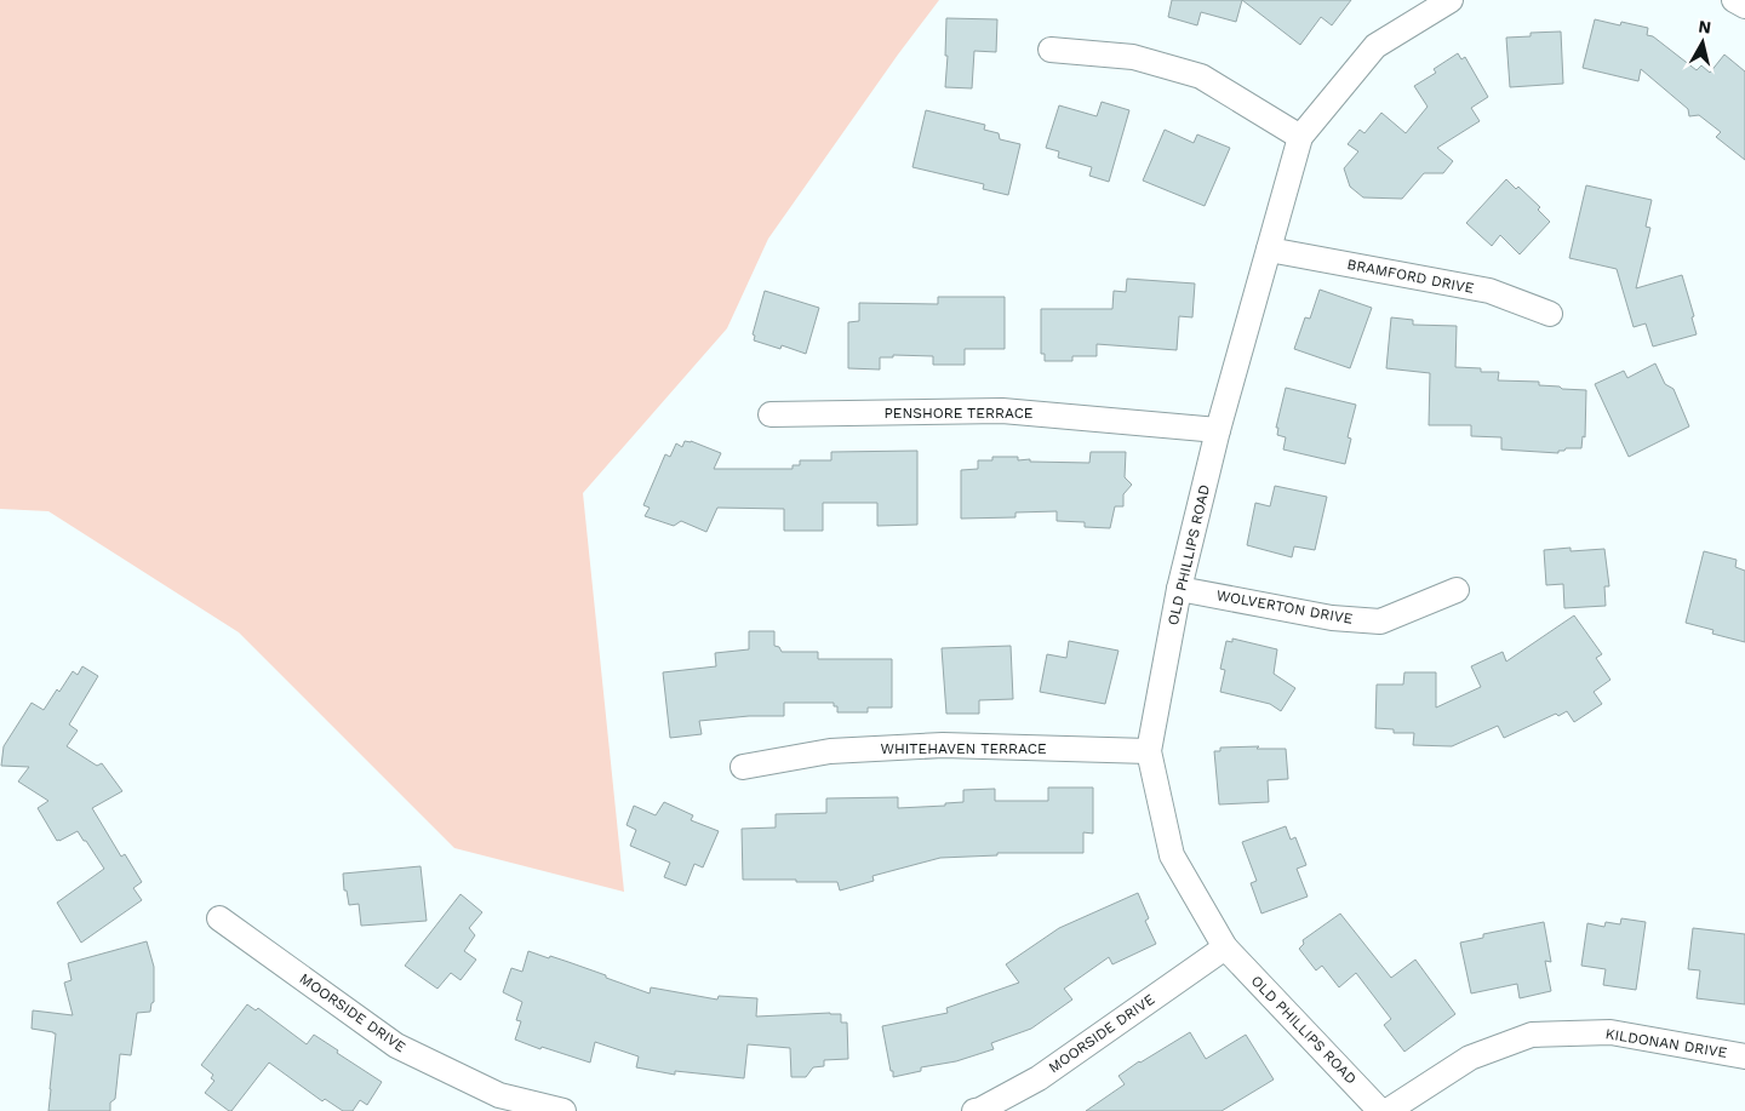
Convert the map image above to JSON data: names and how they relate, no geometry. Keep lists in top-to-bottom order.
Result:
{
  "streets": {
    "street": [
      "BRAMFORD DRIVE",
      "PENSHORE TERRACE",
      "OLD PHILLIPS ROAD",
      "WOLVERTON DRIVE",
      "WHITEHAVEN TERRACE",
      "MOORSIDE DRIVE",
      "KILDONAN DRIVE"
    ]
  },
  "crossings": [
    ["BRAMFORD DRIVE", "OLD PHILLIPS ROAD"],
    ["PENSHORE TERRACE", "OLD PHILLIPS ROAD"],
    ["OLD PHILLIPS ROAD", "WOLVERTON DRIVE"],
    ["OLD PHILLIPS ROAD", "WHITEHAVEN TERRACE"],
    ["OLD PHILLIPS ROAD", "MOORSIDE DRIVE"]
  ],
  "north": "top"
}
